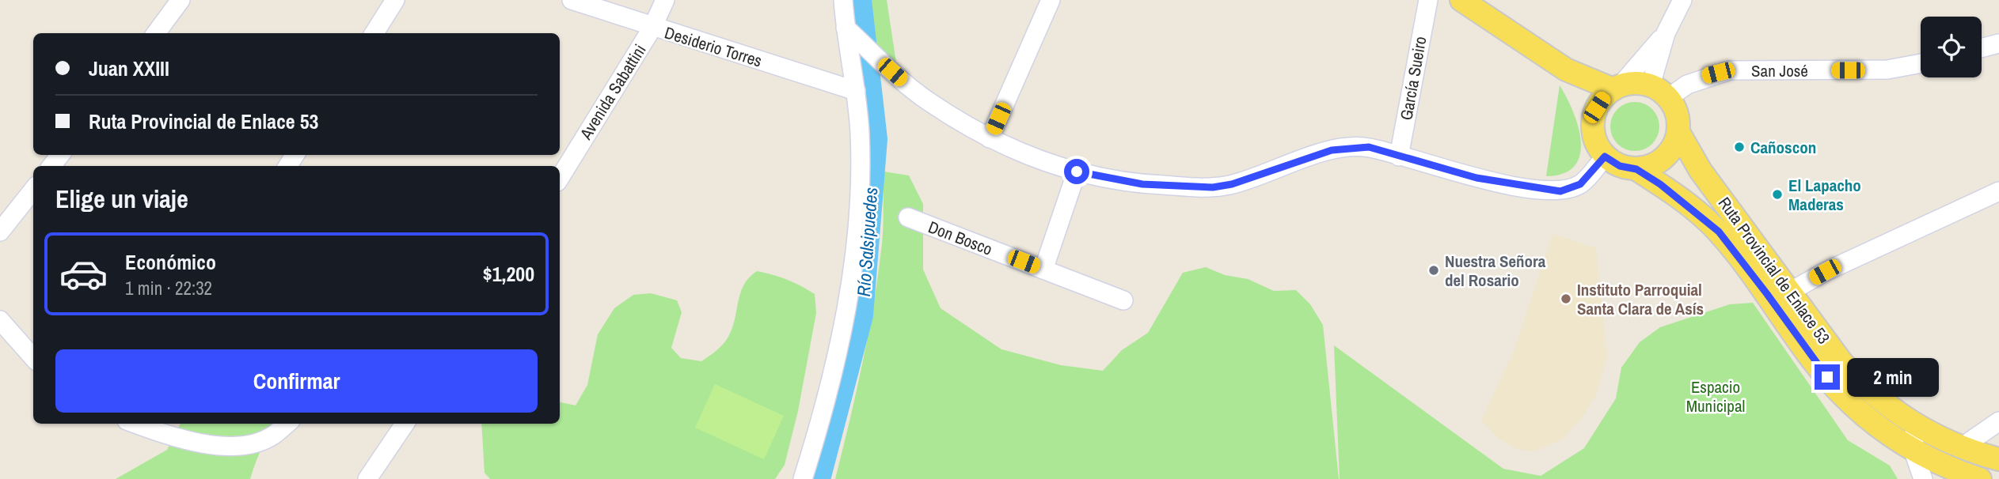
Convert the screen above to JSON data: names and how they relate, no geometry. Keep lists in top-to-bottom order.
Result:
{
  "streets": {
    "main road": ["Ruta Provincial de Enlace 53"],
    "street": [
      "Desiderio Torres",
      "San José",
      "García Sueiro",
      "Avenida Sabattini",
      "Don Bosco"
    ]
  },
  "crossings": [
    ["Desiderio Torres", "Avenida Sabattini"],
    ["San José", "Ruta Provincial de Enlace 53"]
  ],
  "water": ["Río Salsipuedes"],
  "parks": ["Espacio Municipal"],
  "places": [
    "Cañoscon",
    "El Lapacho Maderas",
    "Nuestra Señora del Rosario",
    "Instituto Parroquial Santa Clara de Asís"
  ],
  "page": {
    "banner": ["Juan XXIII", "Ruta Provincial de Enlace 53"],
    "heading": "Elige un viaje",
    "list": [
      {
        "name": "Económico",
        "note": "1 min · 22:32",
        "value": "$1,200"
      }
    ],
    "buttons": "Confirmar",
    "bubble": "2 min"
  }
}
